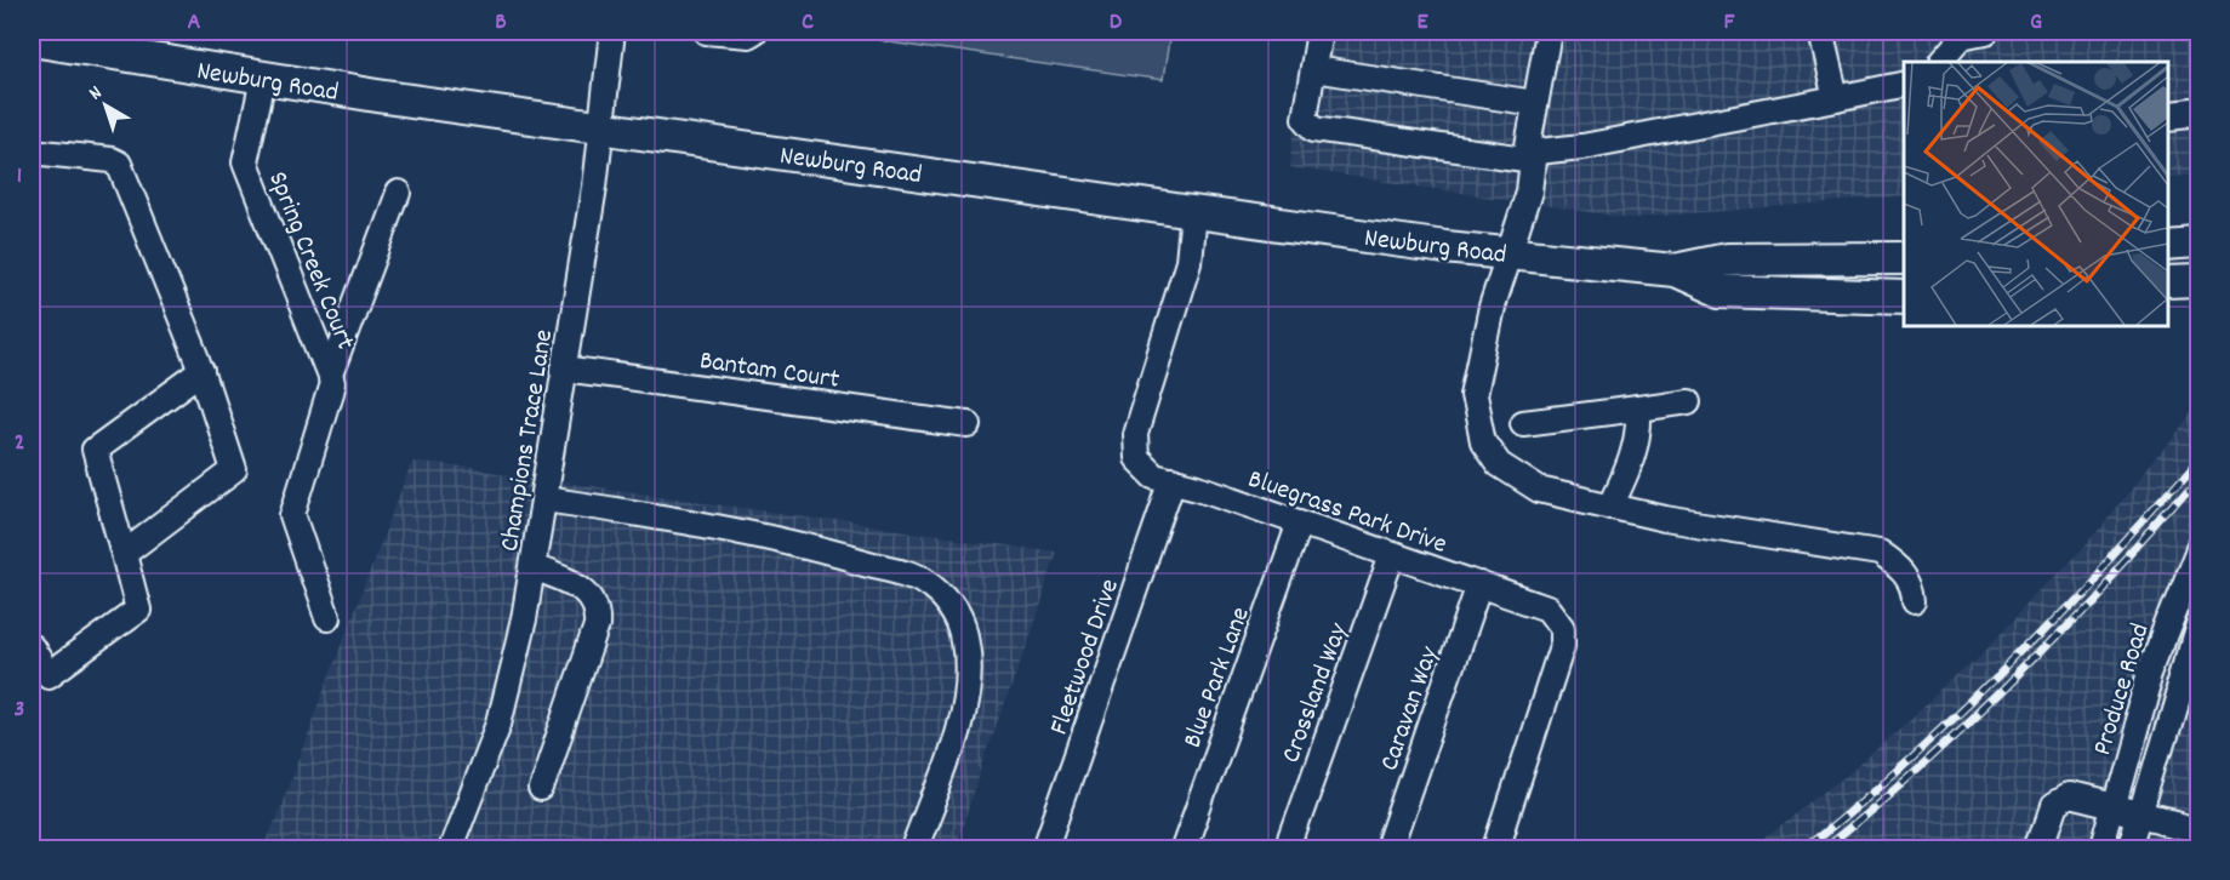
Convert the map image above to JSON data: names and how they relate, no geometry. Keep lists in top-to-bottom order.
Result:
{
  "streets": {
    "main road": ["Newburg Road"],
    "street": [
      "Spring Creek Court",
      "Bantam Court",
      "Champions Trace Lane",
      "Bluegrass Park Drive",
      "Fleetwood Drive",
      "Blue Park Lane",
      "Produce Road",
      "Crossland Way",
      "Caravan Way"
    ]
  },
  "crossings": [
    ["Newburg Road", "Spring Creek Court"],
    ["Newburg Road", "Champions Trace Lane"],
    ["Newburg Road", "Bluegrass Park Drive"],
    ["Bantam Court", "Champions Trace Lane"],
    ["Bluegrass Park Drive", "Fleetwood Drive"],
    ["Bluegrass Park Drive", "Blue Park Lane"],
    ["Bluegrass Park Drive", "Crossland Way"],
    ["Bluegrass Park Drive", "Caravan Way"]
  ],
  "north": "top left",
  "grid": {
    "columns": [
      "A",
      "B",
      "C",
      "D",
      "E",
      "F",
      "G"
    ],
    "rows": ["1", "2", "3"]
  }
}
